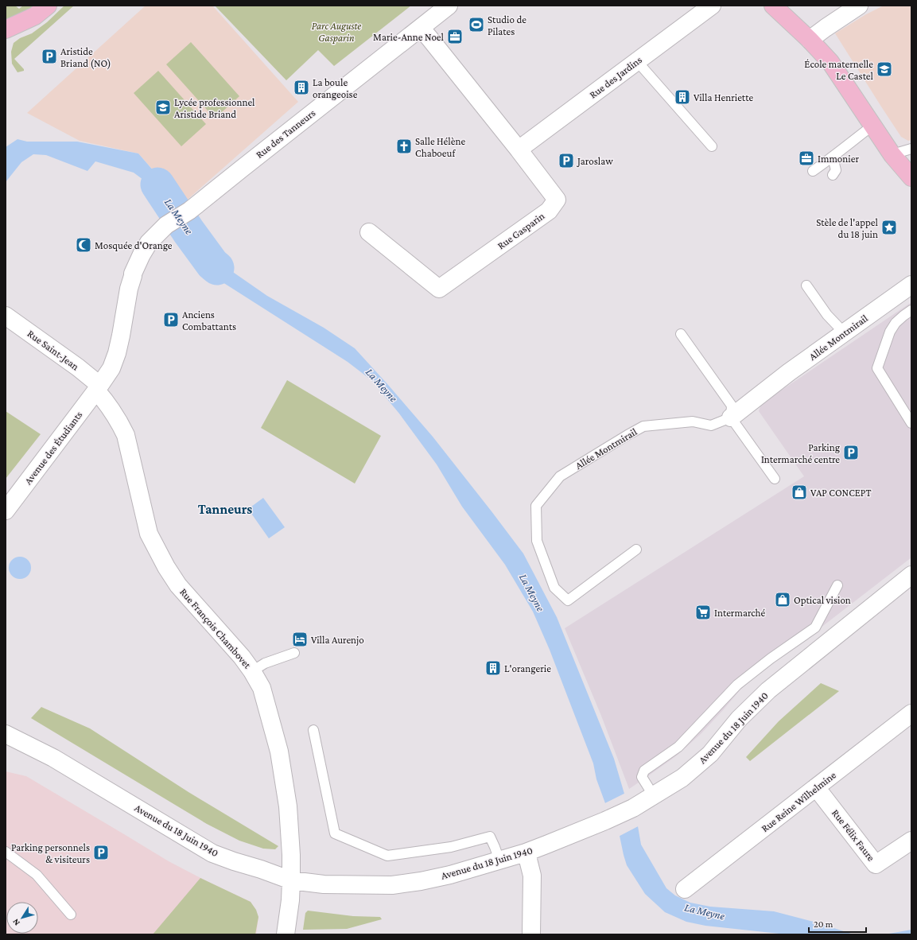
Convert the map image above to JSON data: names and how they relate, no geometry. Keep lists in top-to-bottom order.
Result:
{
  "streets": {
    "street": [
      "Rue des Jardins",
      "Rue des Tanneurs",
      "Rue Gasparin",
      "Allée Montmirail",
      "Rue Saint-Jean",
      "Avenue des Étudiants",
      "Rue François Chambovet",
      "Avenue du 18 Juin 1940",
      "Rue Reine Wilhelmine",
      "Rue Félix Faure"
    ]
  },
  "crossings": [
    ["Rue des Jardins", "Rue Gasparin"],
    ["Rue des Tanneurs", "Rue Gasparin"],
    ["Rue des Tanneurs", "Avenue des Étudiants"],
    ["Rue Saint-Jean", "Avenue des Étudiants"],
    ["Rue Saint-Jean", "Rue François Chambovet"],
    ["Avenue des Étudiants", "Rue François Chambovet"],
    ["Rue François Chambovet", "Avenue du 18 Juin 1940"],
    ["Rue Reine Wilhelmine", "Rue Félix Faure"]
  ],
  "districts": ["Tanneurs"],
  "water": ["La Meyne"],
  "parks": ["Parc Auguste Gasparin"],
  "places": {
    "sports": ["Studio de Pilates"],
    "office": ["Marie-Anne Noel", "Immonier"],
    "parking": [
      "Aristide Briand (NO)",
      "Jaroslaw",
      "Anciens Combattants",
      "Parking Intermarché centre",
      "Parking personnels & visiteurs"
    ],
    "school or university": ["École maternelle Le Castel", "Lycée professionnel Aristide Briand"],
    "building": ["La boule orangeoise", "Villa Henriette", "L'orangerie"],
    "church": ["Salle Hélène Chaboeuf"],
    "place": ["Stèle de l'appel du 18 juin"],
    "mosque": ["Mosquée d'Orange"],
    "shop": ["VAP CONCEPT", "Optical vision"],
    "supermarket": ["Intermarché"],
    "hotel": ["Villa Aurenjo"]
  },
  "scale_bar": "20 m",
  "north": "bottom left"
}
